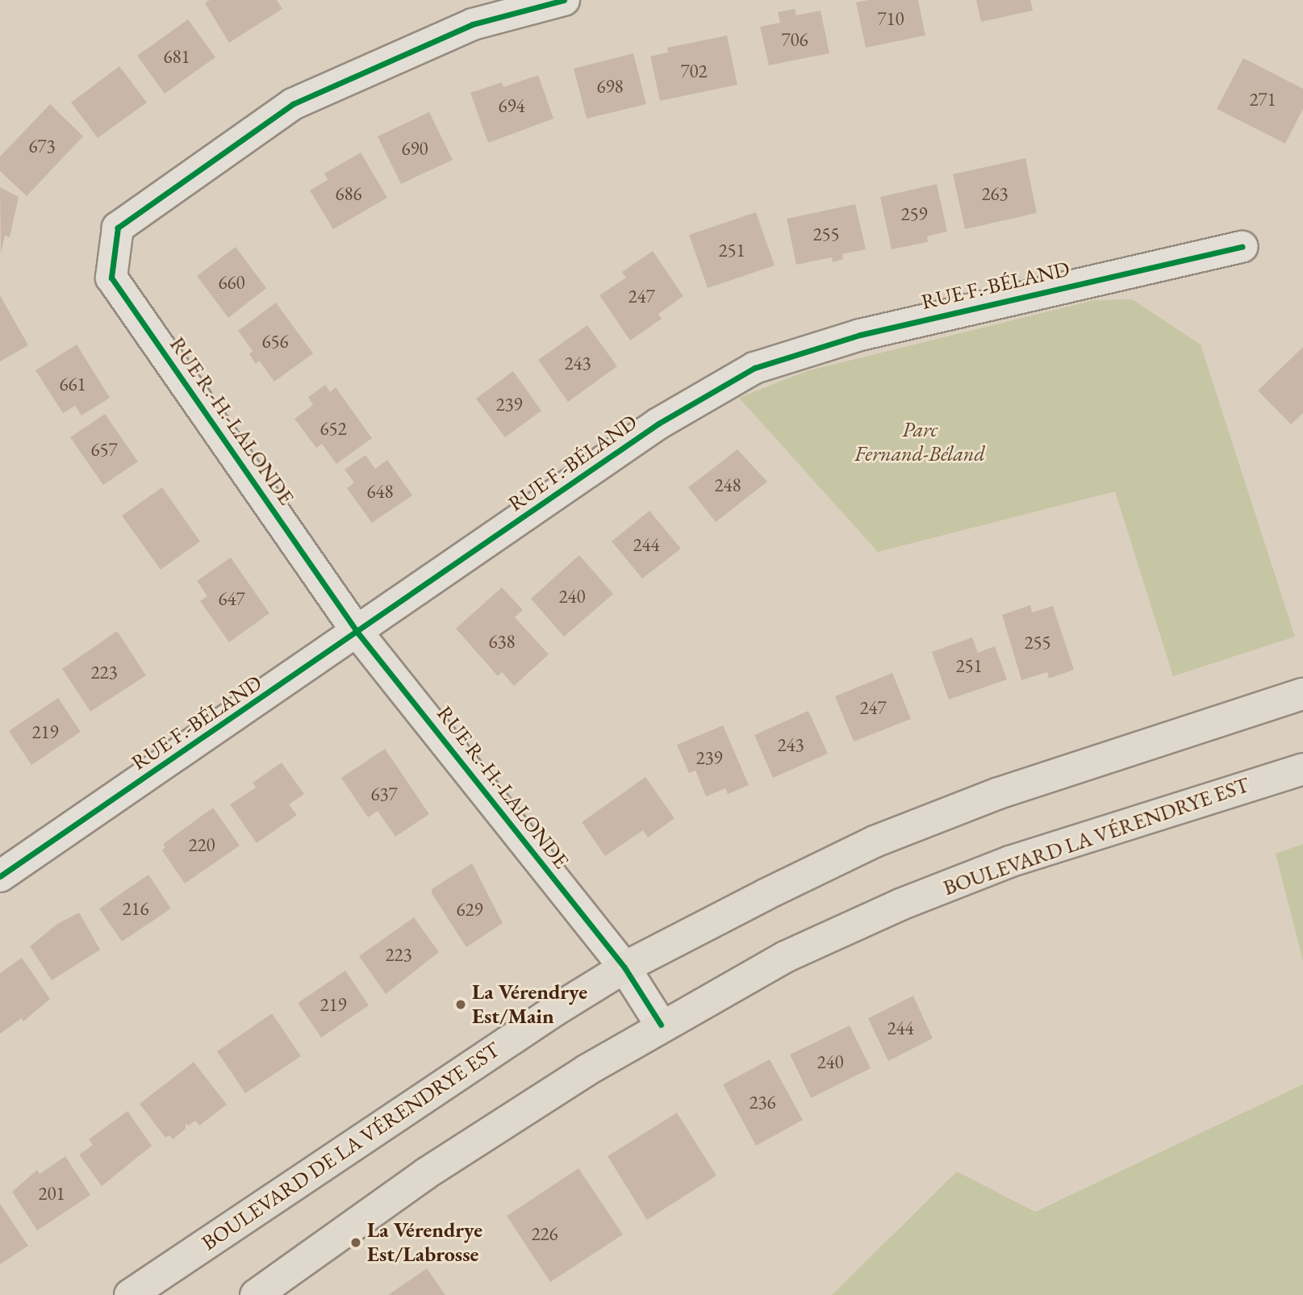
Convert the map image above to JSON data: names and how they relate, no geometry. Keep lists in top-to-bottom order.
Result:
{
  "streets": {
    "main road": ["BOULEVARD LA VÉRENDRYE EST", "BOULEVARD DE LA VÉRENDRYE EST"],
    "street": ["RUE F.-BÉLAND", "RUE R.-H.-LALONDE"]
  },
  "crossings": [
    ["RUE F.-BÉLAND", "RUE R.-H.-LALONDE"],
    ["RUE R.-H.-LALONDE", "BOULEVARD LA VÉRENDRYE EST"],
    ["RUE R.-H.-LALONDE", "BOULEVARD DE LA VÉRENDRYE EST"]
  ],
  "parks": ["Parc Fernand-Béland"],
  "places": ["La Vérendrye Est/Main", "La Vérendrye Est/Labrosse"],
  "house_numbers": [
    "710",
    "706",
    "681",
    "702",
    "698",
    "271",
    "694",
    "673",
    "690",
    "686",
    "263",
    "259",
    "255",
    "251",
    "660",
    "247",
    "656",
    "243",
    "661",
    "239",
    "652",
    "657",
    "248",
    "648",
    "244",
    "240",
    "647",
    "638",
    "255",
    "251",
    "223",
    "247",
    "219",
    "243",
    "239",
    "637",
    "220",
    "216",
    "629",
    "223",
    "219",
    "244",
    "240",
    "236",
    "201",
    "226"
  ]
}
